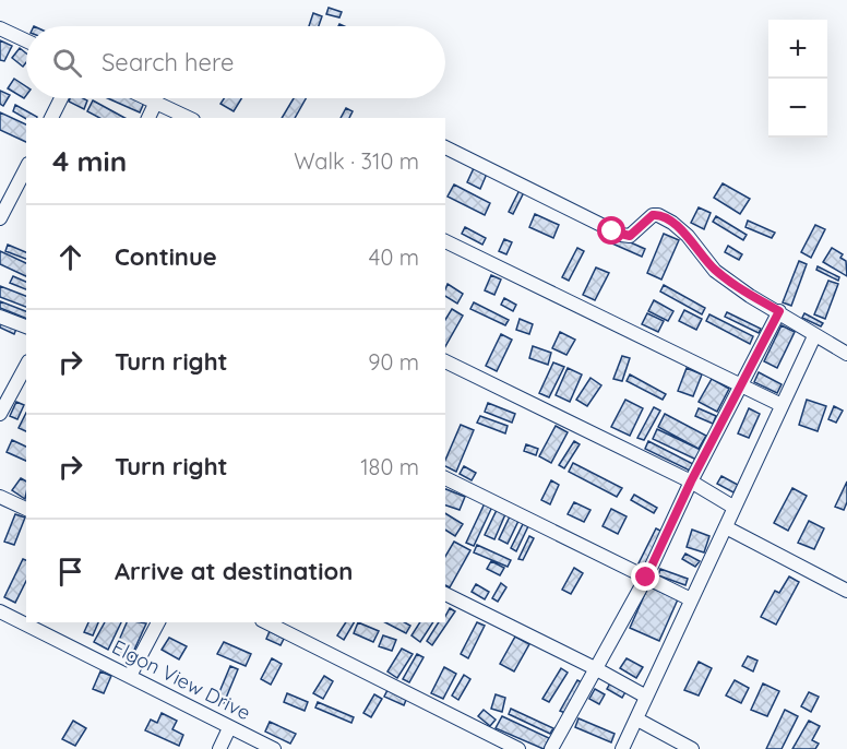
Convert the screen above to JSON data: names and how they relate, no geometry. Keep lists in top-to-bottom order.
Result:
{
  "streets": {
    "street": ["Elgon View Drive"]
  },
  "page": {
    "map_buttons": ["+", "−"],
    "search": "Search here",
    "heading": ["4 min", "Walk · 310 m"],
    "list": [
      ["Continue", "40 m"],
      ["Turn right", "90 m"],
      ["Turn right", "180 m"],
      "Arrive at destination"
    ]
  }
}
